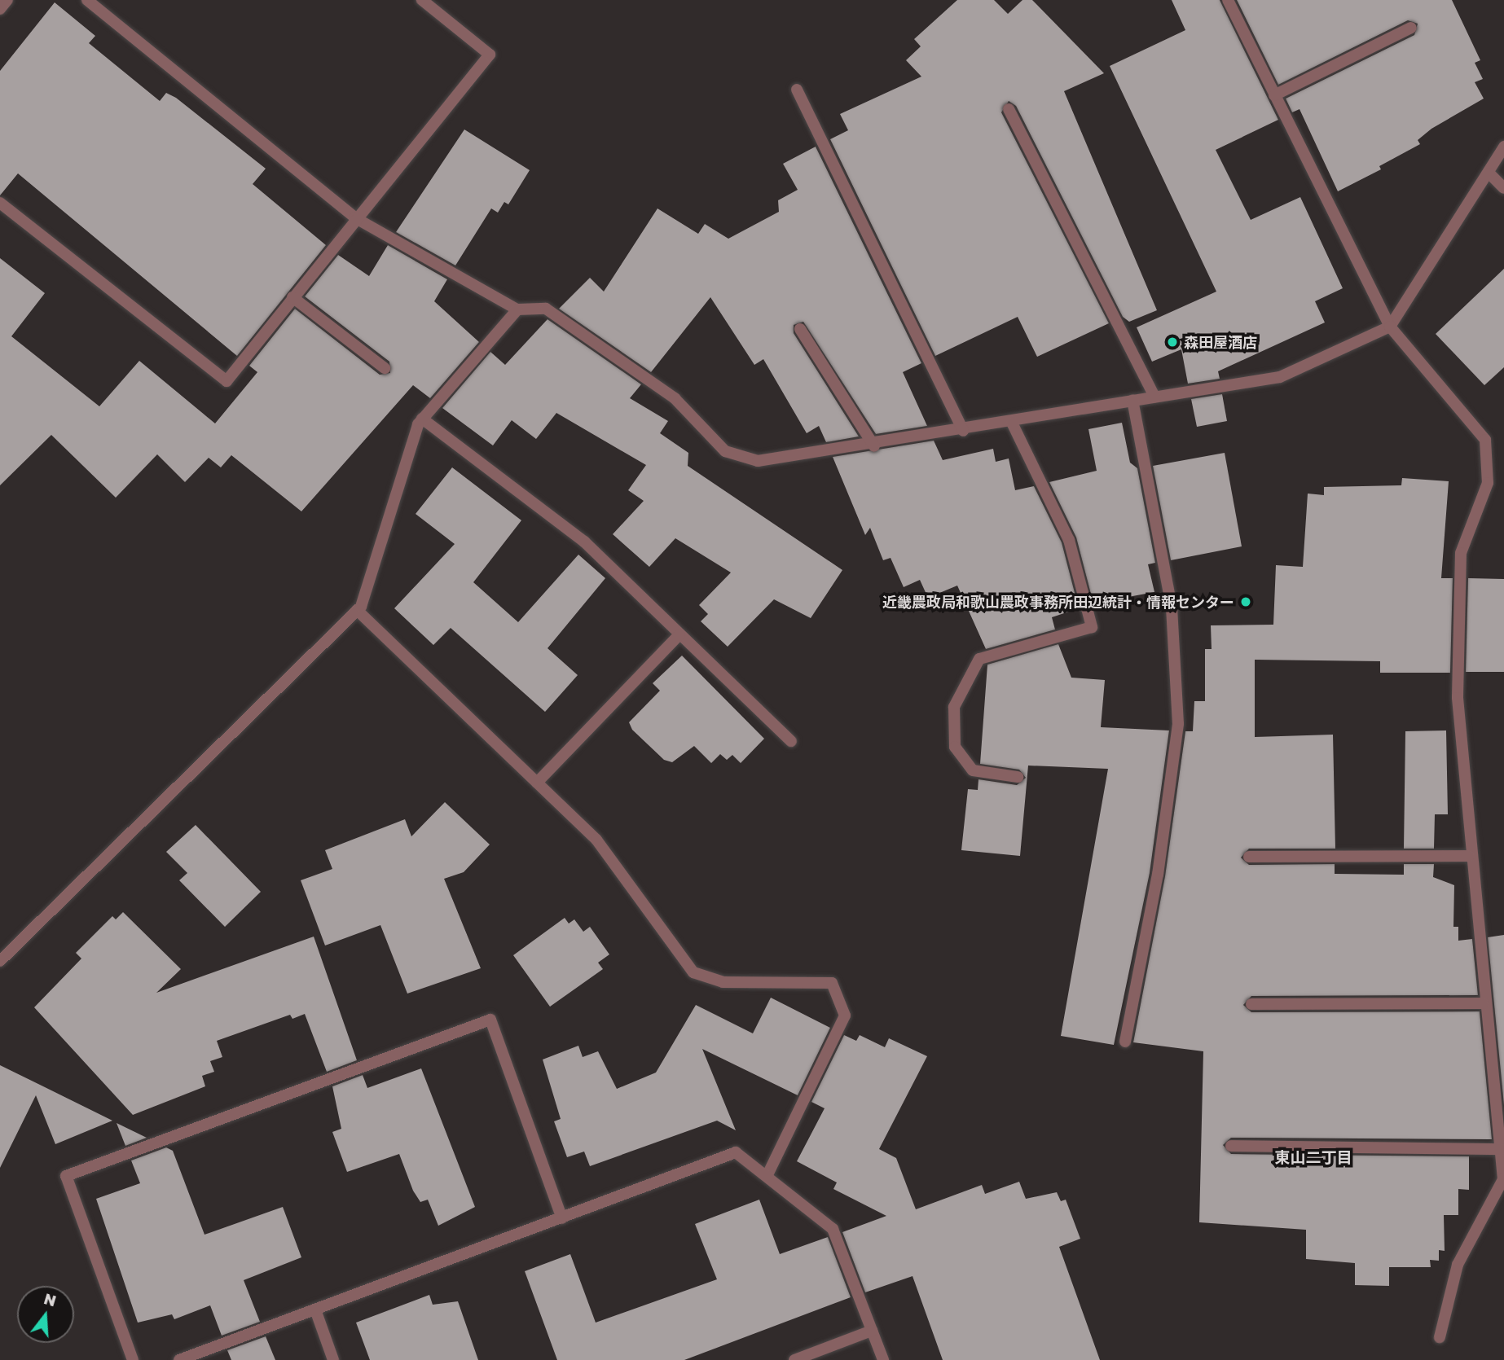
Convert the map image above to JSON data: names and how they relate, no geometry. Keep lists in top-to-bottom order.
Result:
{
  "districts": ["東山二丁目"],
  "places": ["森田屋酒店", "近畿農政局和歌山農政事務所田辺統計・情報センター"],
  "north": "top"
}
